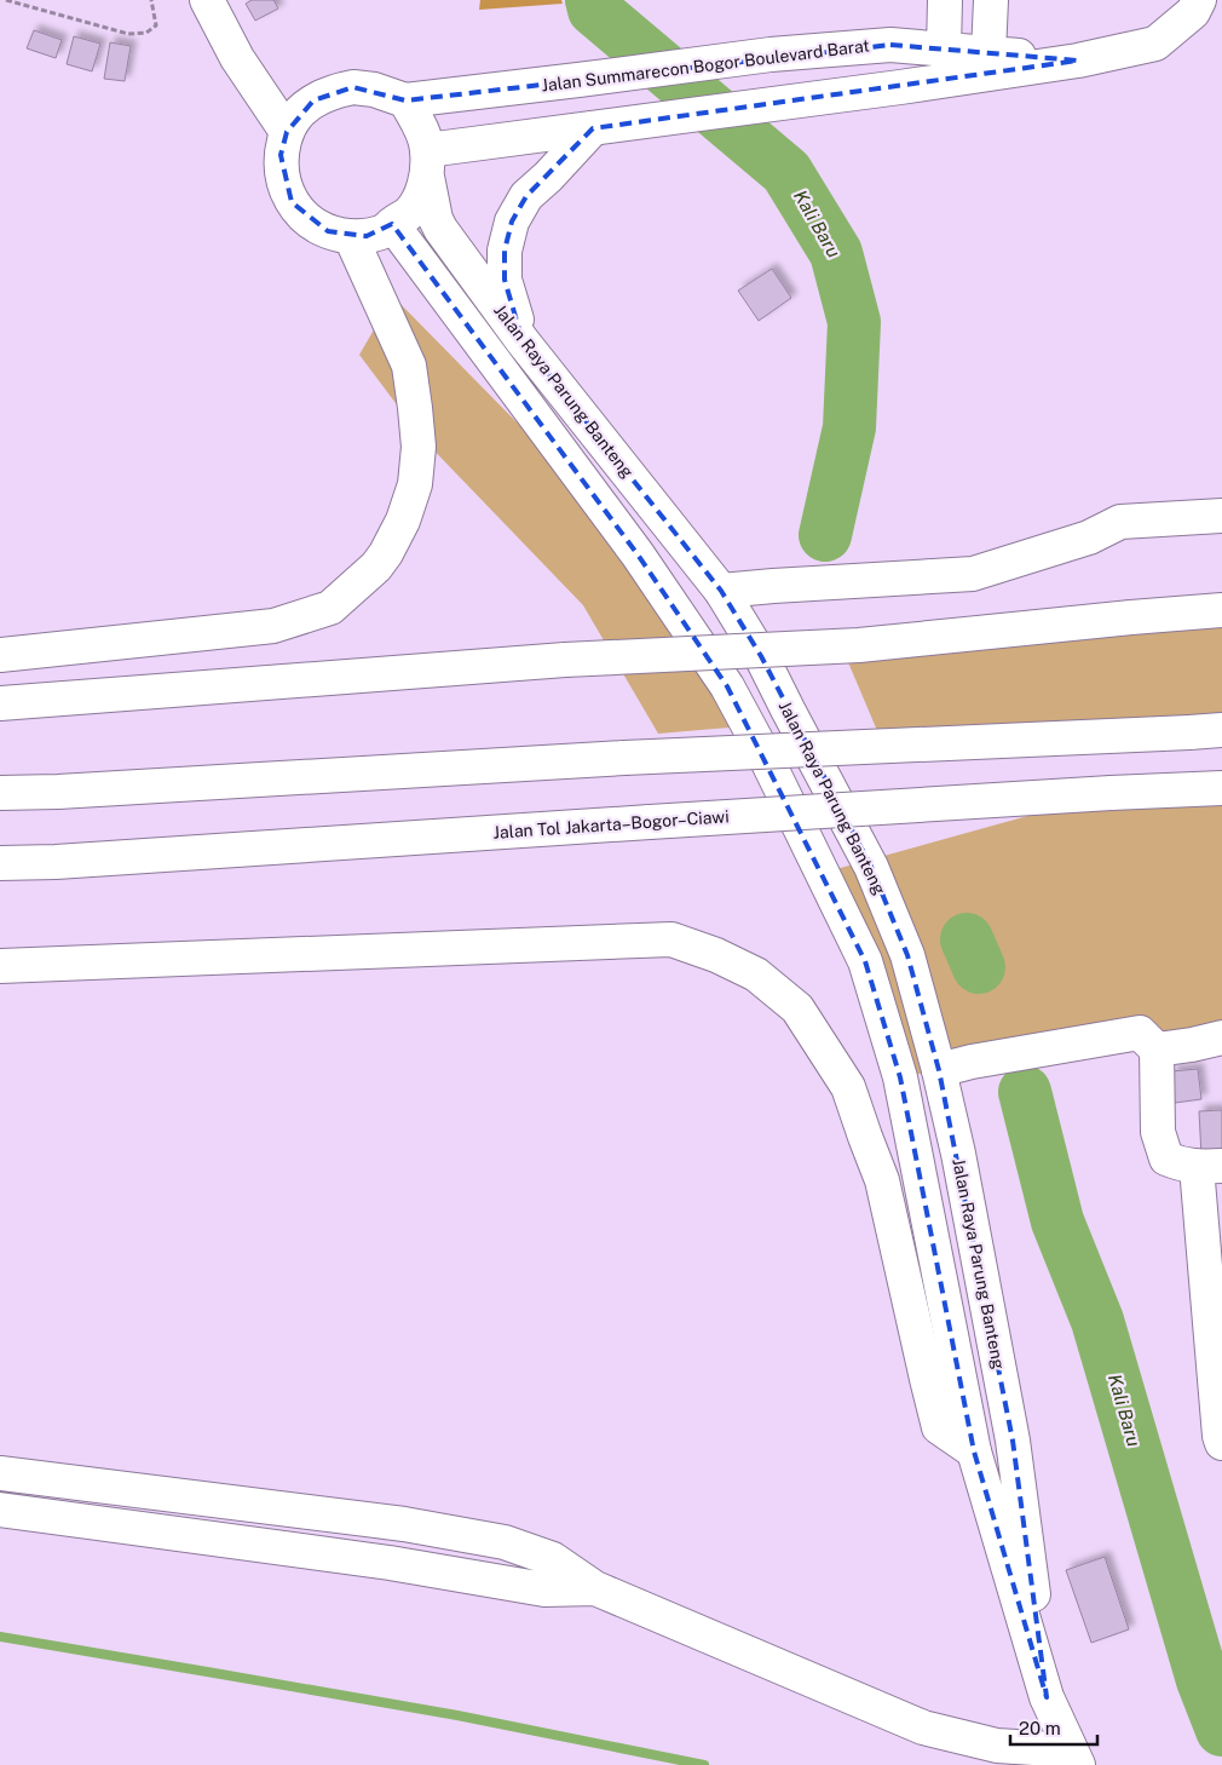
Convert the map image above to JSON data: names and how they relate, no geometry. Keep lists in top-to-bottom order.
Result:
{
  "streets": {
    "main road": ["Jalan Summarecon Bogor Boulevard Barat", "Jalan Raya Parung Banteng", "Jalan Tol Jakarta–Bogor–Ciawi"]
  },
  "crossings": [
    ["Jalan Summarecon Bogor Boulevard Barat", "Jalan Raya Parung Banteng"]
  ],
  "water": ["Kali Baru"],
  "scale_bar": "20 m"
}
